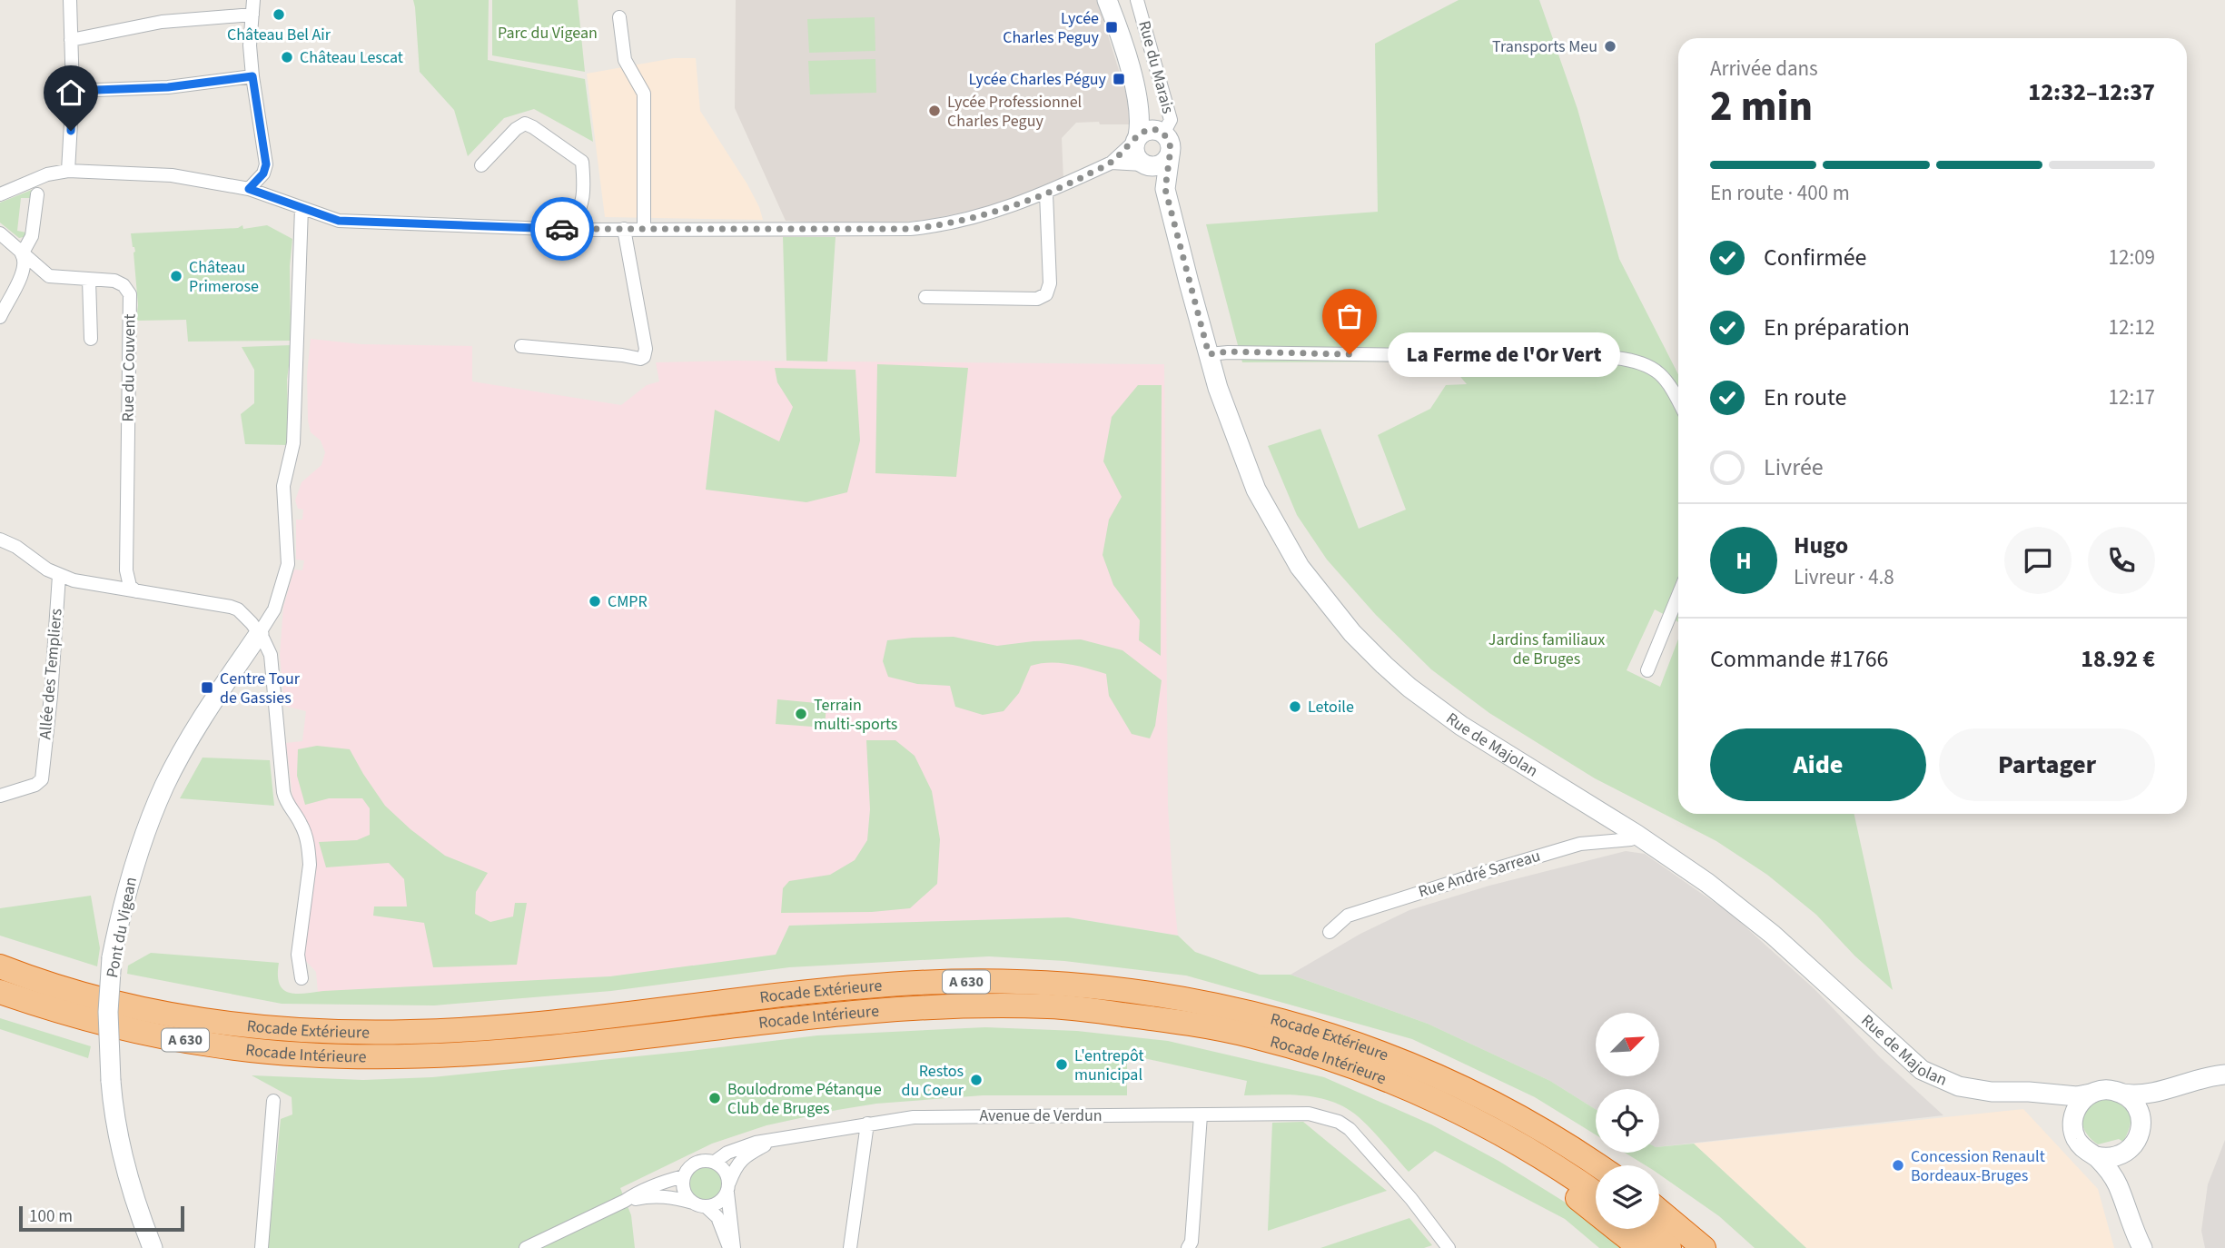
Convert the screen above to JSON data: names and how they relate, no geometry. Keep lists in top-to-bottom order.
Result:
{
  "streets": {
    "highway": ["A 630", "Rocade Extérieure", "Rocade Intérieure"],
    "street": [
      "Rue du Marais",
      "Rue du Couvent",
      "Allée des Templiers",
      "Rue de Majolan",
      "Rue André Sarreau",
      "Pont du Vigean",
      "Avenue de Verdun"
    ]
  },
  "crossings": [
    ["Rue du Marais", "Rue de Majolan"],
    ["Rue de Majolan", "Rue André Sarreau"]
  ],
  "parks": ["Parc du Vigean", "Jardins familiaux de Bruges"],
  "places": {
    "other": [
      "Château Bel Air",
      "Transports Meu",
      "Château Lescat",
      "Lycée Professionnel Charles Peguy",
      "Château Primerose",
      "La Ferme de l'Or Vert",
      "CMPR",
      "Letoile",
      "Terrain multi-sports",
      "L'entrepôt municipal",
      "Restos du Coeur",
      "Boulodrome Pétanque Club de Bruges",
      "Concession Renault Bordeaux-Bruges"
    ],
    "transit": ["Lycée Charles Peguy", "Lycée Charles Péguy", "Centre Tour de Gassies"]
  },
  "scale_bar": "100 m",
  "north": "top right",
  "page": {
    "heading": ["2 min", "Arrivée dans", "12:32–12:37"],
    "panel": [
      "Hugo",
      "Livreur · 4.8",
      "Commande #1766",
      "18.92 €"
    ],
    "bar": "En route · 400 m",
    "list": [
      ["Confirmée", "12:09"],
      ["En préparation", "12:12"],
      ["En route", "12:17"],
      "Livrée"
    ],
    "bubble": "La Ferme de l'Or Vert",
    "round": "H",
    "buttons": ["Aide", "Partager"],
    "scale": "100 m"
  }
}
